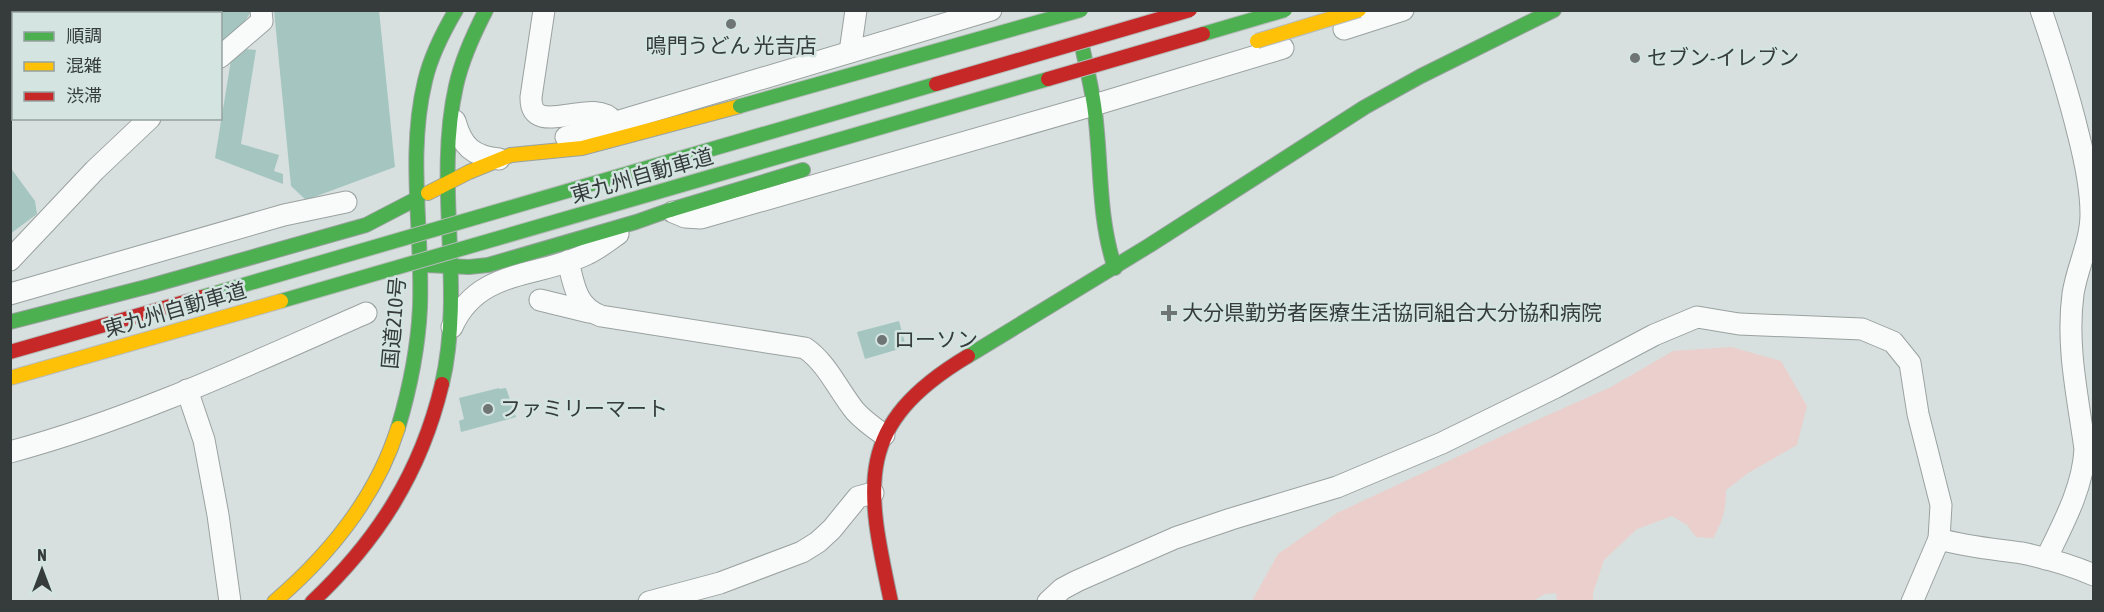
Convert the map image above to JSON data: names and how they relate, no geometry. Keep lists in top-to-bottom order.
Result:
{
  "streets": {
    "main road": ["東九州自動車道", "国道210号"]
  },
  "places": {
    "other": [
      "鳴門うどん 光吉店",
      "セブン-イレブン",
      "ローソン",
      "ファミリーマート"
    ],
    "health": ["大分県勤労者医療生活協同組合大分協和病院"]
  },
  "legend": ["順調", "混雑", "渋滞"],
  "north": "top"
}
